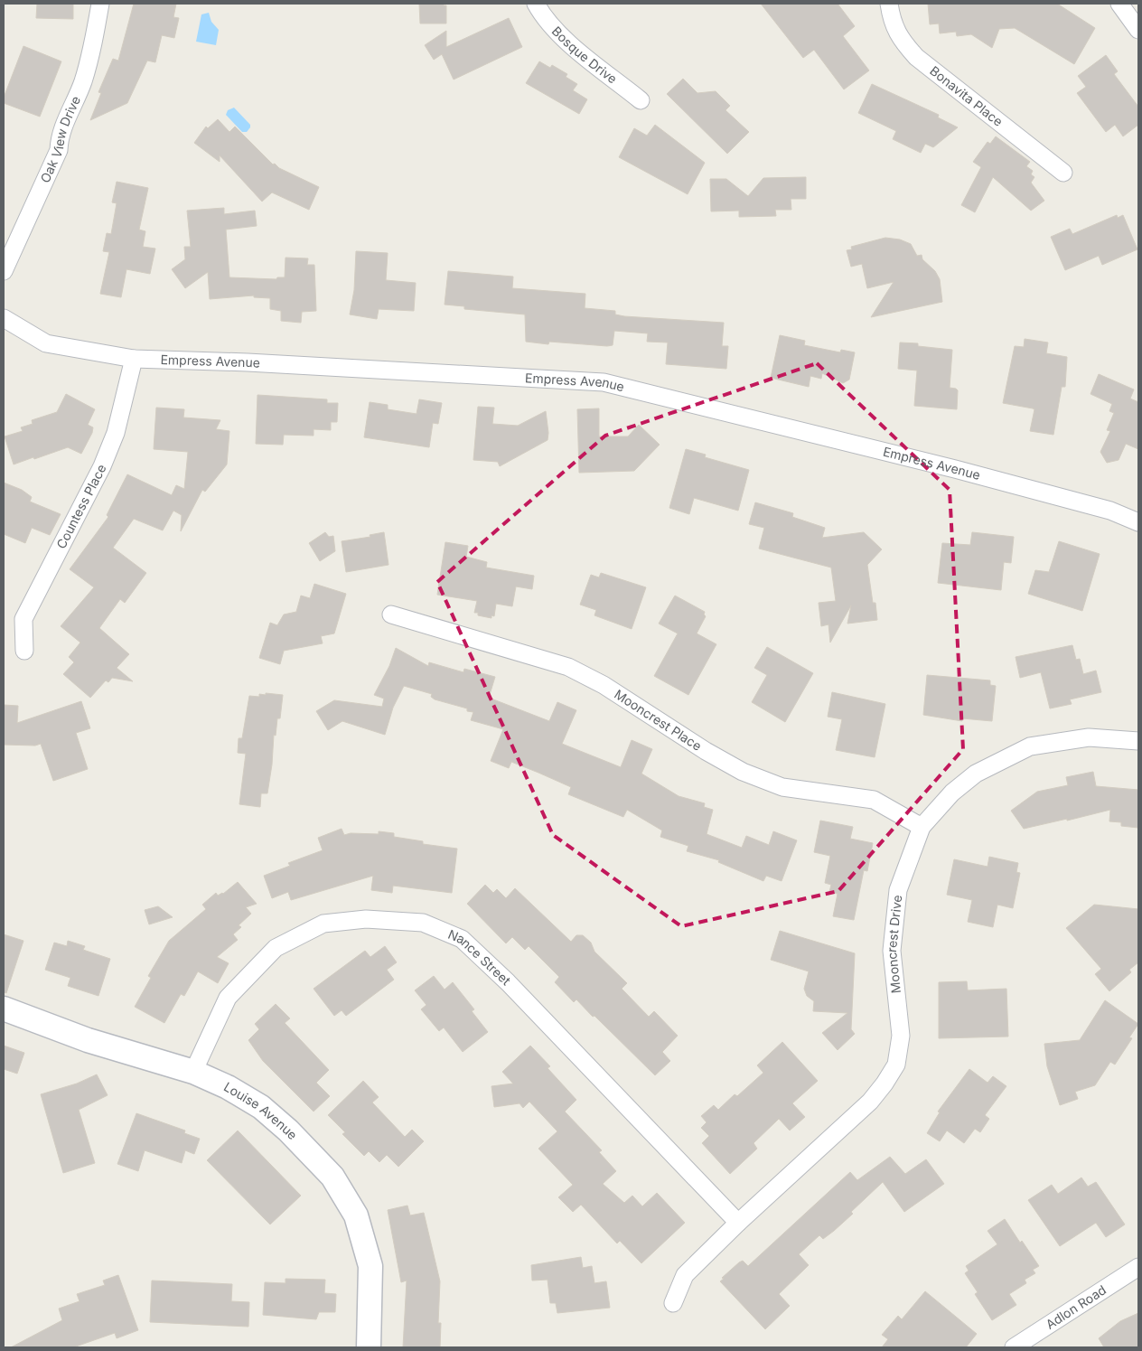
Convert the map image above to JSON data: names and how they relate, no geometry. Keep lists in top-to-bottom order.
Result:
{
  "streets": {
    "street": [
      "Bosque Drive",
      "Bonavita Place",
      "Oak View Drive",
      "Empress Avenue",
      "Countess Place",
      "Mooncrest Place",
      "Mooncrest Drive",
      "Nance Street",
      "Louise Avenue",
      "Adlon Road"
    ]
  },
  "crossings": [
    ["Empress Avenue", "Countess Place"],
    ["Mooncrest Place", "Mooncrest Drive"],
    ["Mooncrest Drive", "Nance Street"],
    ["Nance Street", "Louise Avenue"]
  ]
}
